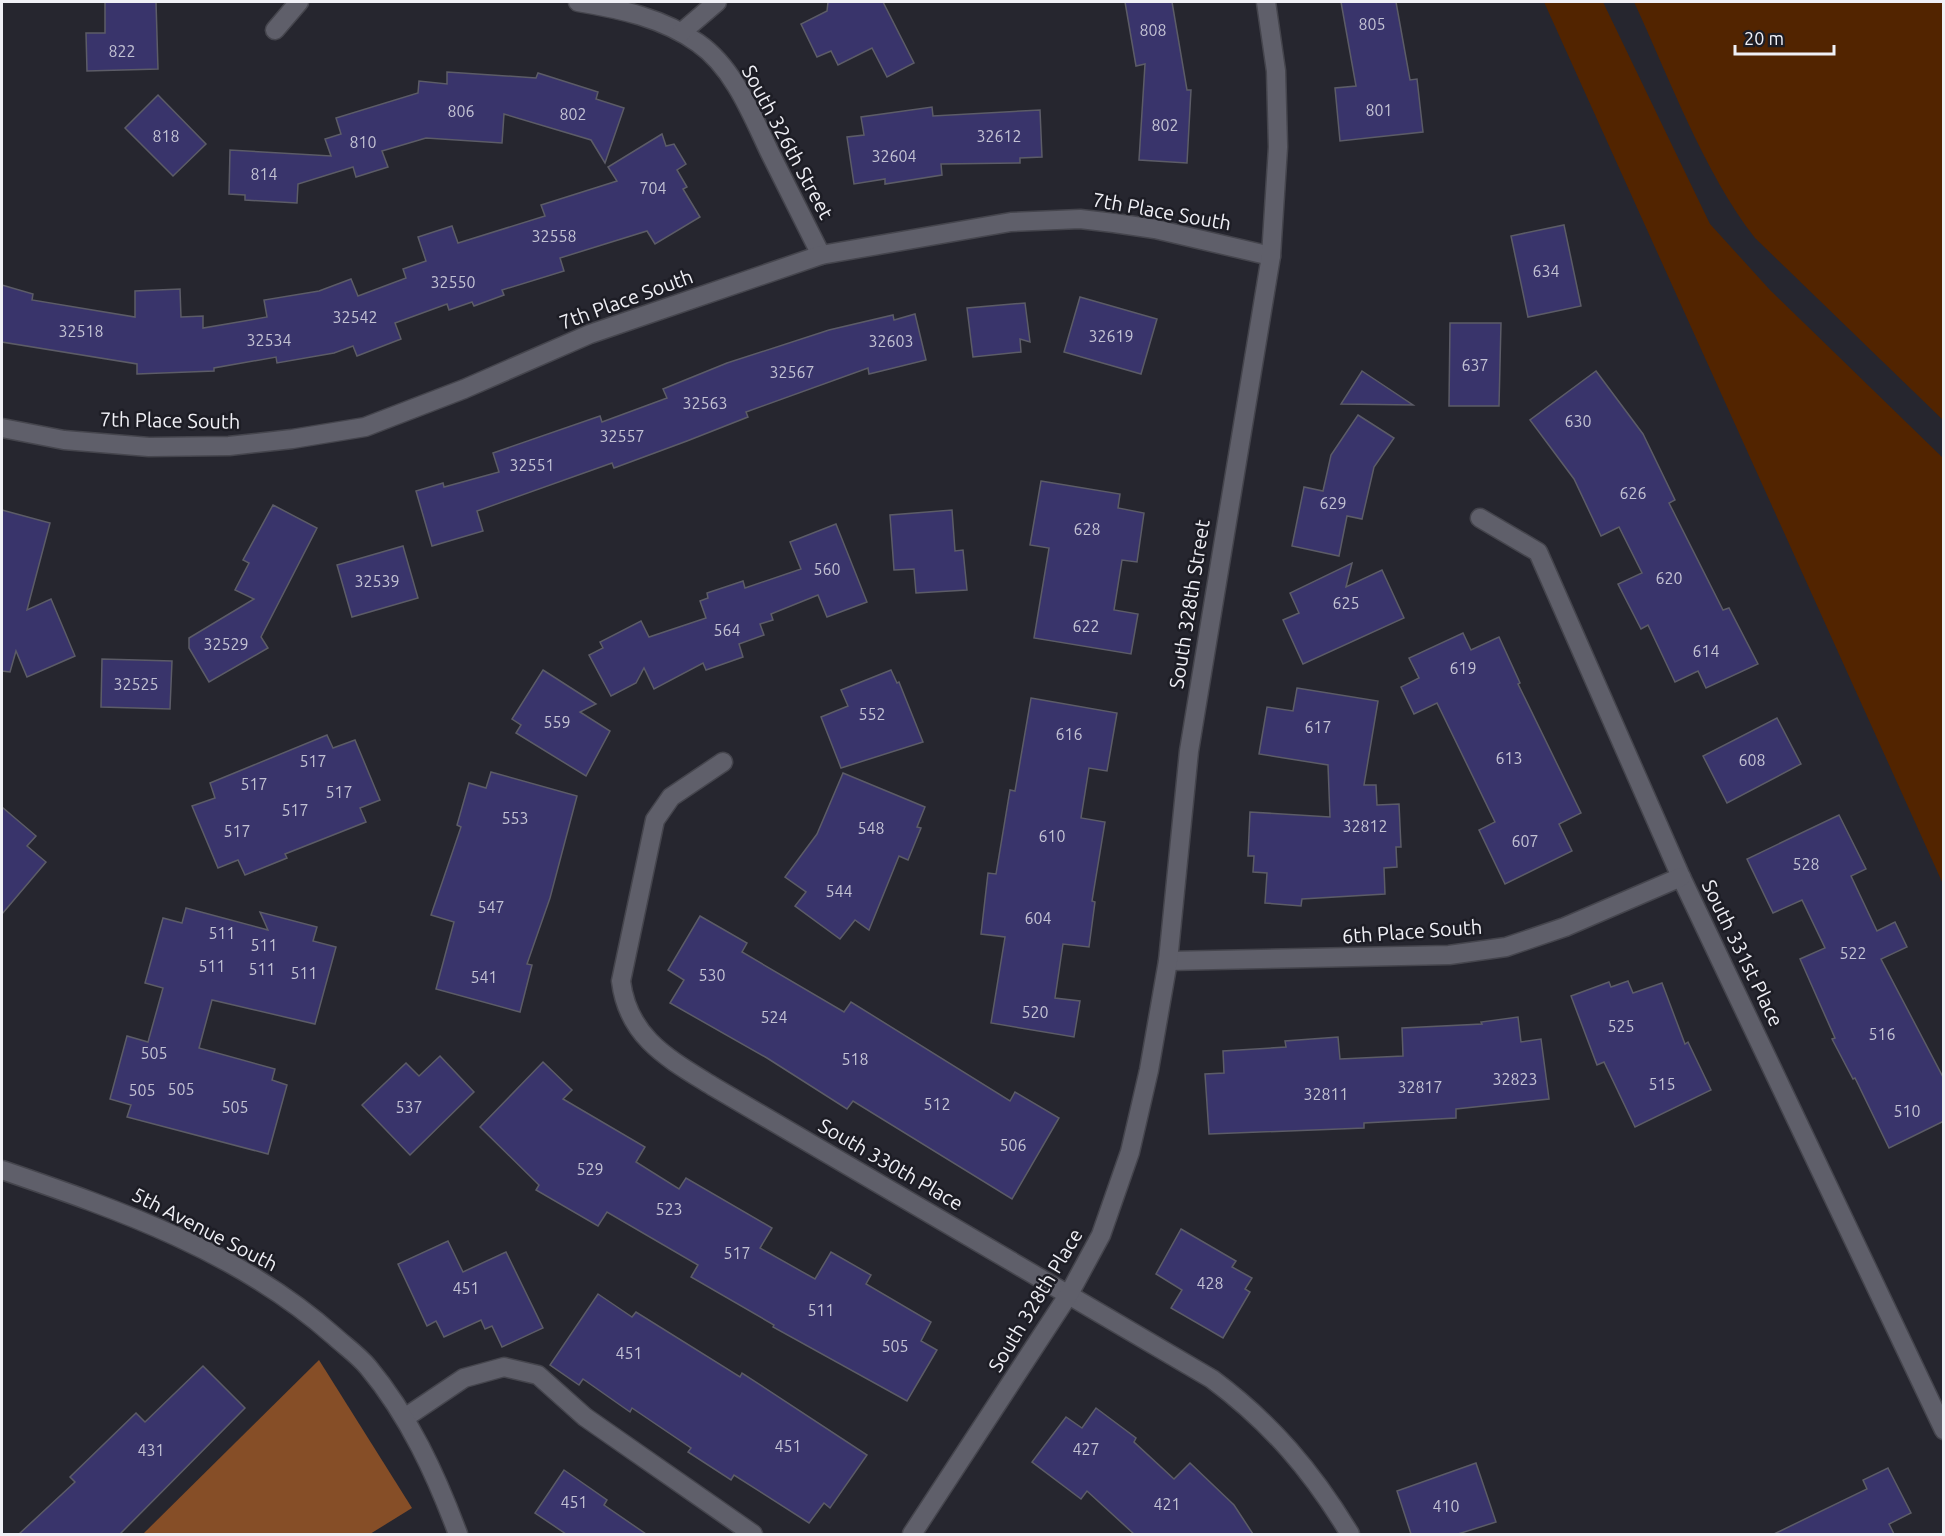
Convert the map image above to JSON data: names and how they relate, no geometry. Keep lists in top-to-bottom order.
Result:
{
  "streets": {
    "street": [
      "South 326th Street",
      "7th Place South",
      "South 328th Street",
      "6th Place South",
      "South 331st Place",
      "South 330th Place",
      "5th Avenue South",
      "South 328th Place"
    ]
  },
  "crossings": [
    ["South 326th Street", "7th Place South"],
    ["7th Place South", "South 328th Street"],
    ["South 328th Street", "6th Place South"],
    ["South 328th Street", "South 328th Place"],
    ["6th Place South", "South 331st Place"],
    ["6th Place South", "South 328th Place"],
    ["South 330th Place", "South 328th Place"]
  ],
  "house_numbers": [
    "805",
    "808",
    "822",
    "801",
    "806",
    "802",
    "802",
    "818",
    "32612",
    "810",
    "32604",
    "814",
    "704",
    "32558",
    "634",
    "32550",
    "32542",
    "32518",
    "32619",
    "32534",
    "32603",
    "637",
    "32567",
    "32563",
    "630",
    "32557",
    "32551",
    "626",
    "629",
    "628",
    "560",
    "620",
    "32539",
    "625",
    "622",
    "564",
    "32529",
    "614",
    "619",
    "32525",
    "552",
    "559",
    "617",
    "616",
    "613",
    "608",
    "517",
    "517",
    "517",
    "517",
    "553",
    "32812",
    "548",
    "517",
    "610",
    "607",
    "528",
    "544",
    "547",
    "604",
    "511",
    "511",
    "522",
    "511",
    "511",
    "511",
    "530",
    "541",
    "520",
    "524",
    "525",
    "516",
    "505",
    "518",
    "32823",
    "515",
    "32817",
    "505",
    "505",
    "32811",
    "512",
    "505",
    "537",
    "510",
    "506",
    "529",
    "523",
    "517",
    "428",
    "451",
    "511",
    "505",
    "451",
    "451",
    "427",
    "431",
    "451",
    "421",
    "410"
  ],
  "scale_bar": "20 m"
}
